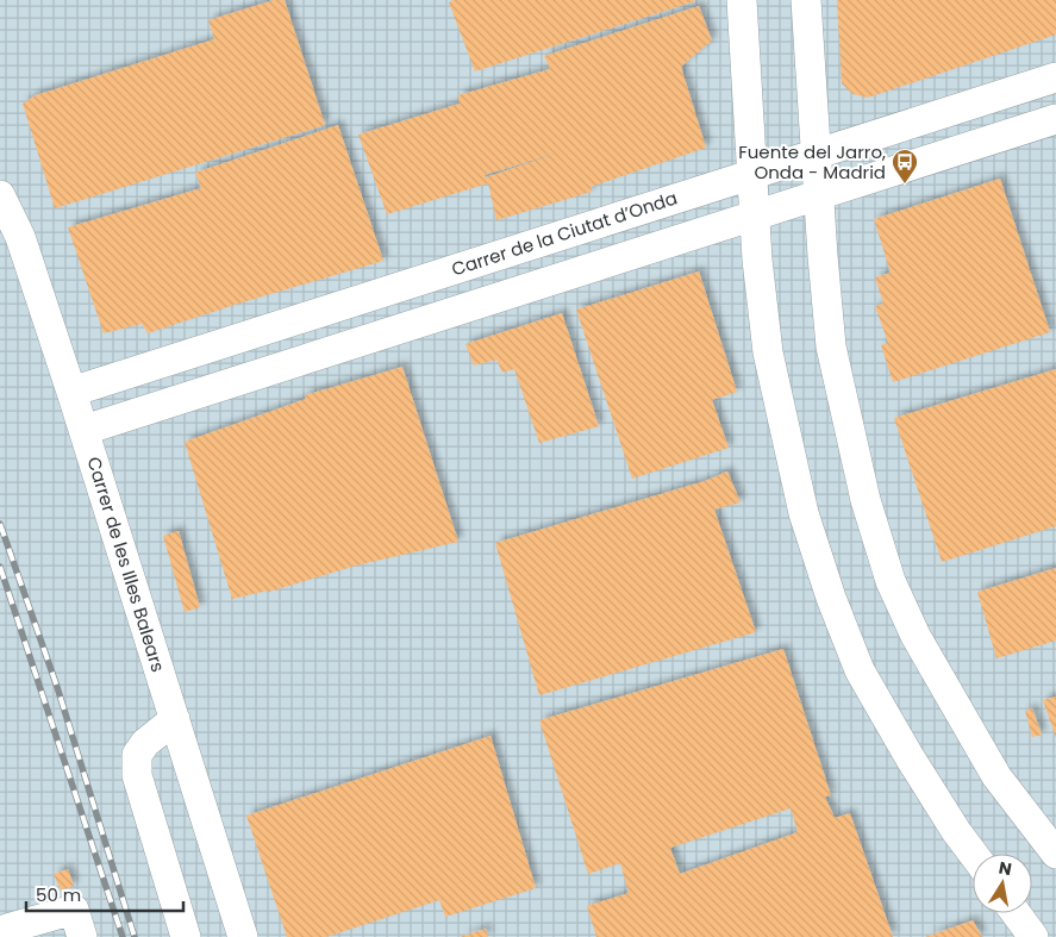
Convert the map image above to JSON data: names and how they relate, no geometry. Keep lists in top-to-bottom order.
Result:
{
  "streets": {
    "street": ["Carrer de la Ciutat d’Onda", "Carrer de les Illes Balears"]
  },
  "crossings": [
    ["Carrer de la Ciutat d’Onda", "Carrer de les Illes Balears"]
  ],
  "places": {
    "bus stop": ["Fuente del Jarro, Onda - Madrid"]
  },
  "scale_bar": "50 m",
  "north": "top"
}
